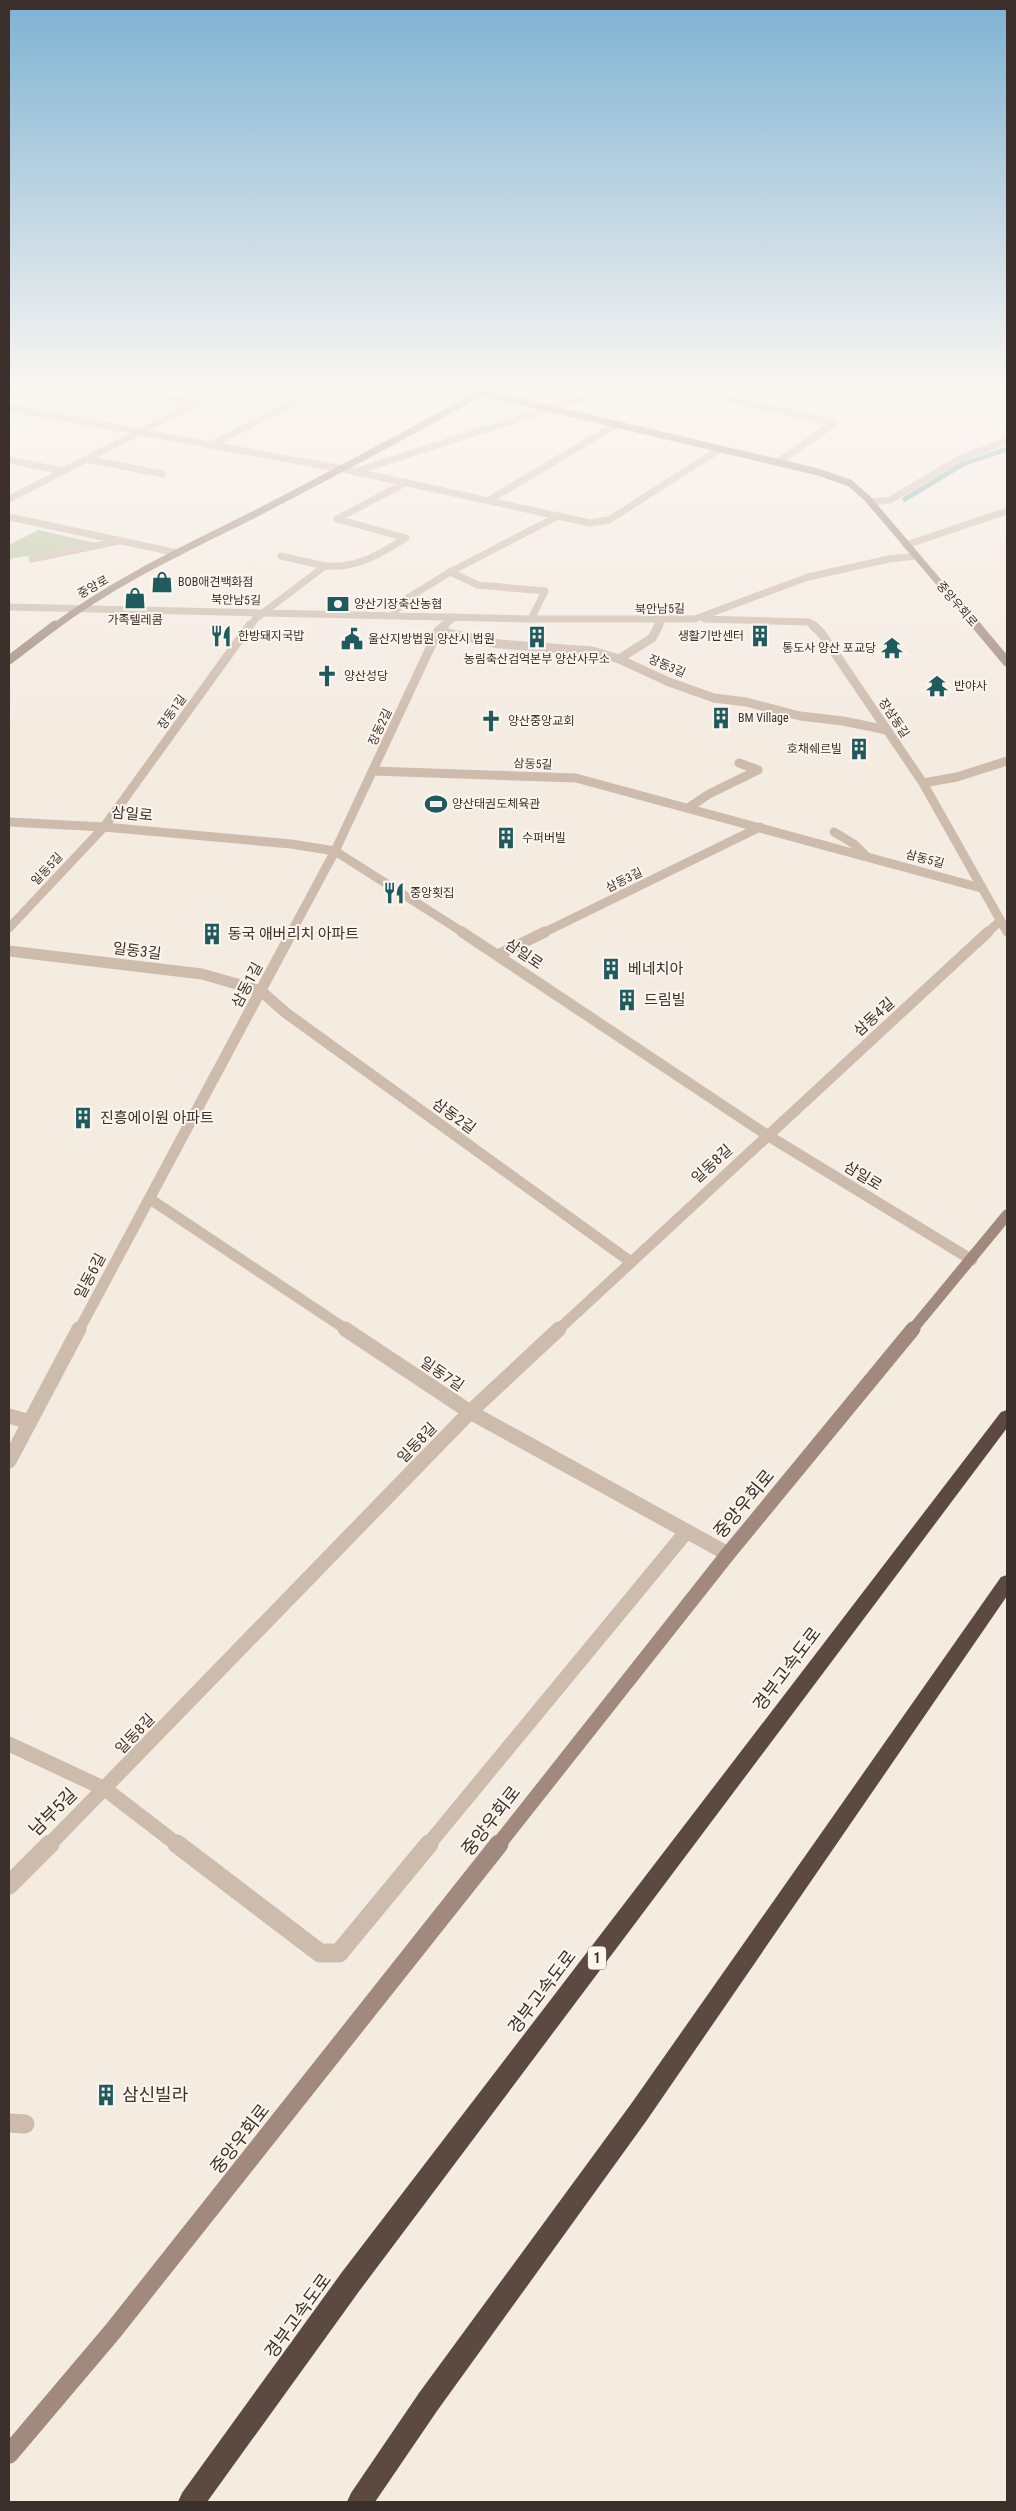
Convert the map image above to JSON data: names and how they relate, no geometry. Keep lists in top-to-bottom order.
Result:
{
  "streets": {
    "highway": ["경부고속도로", "1"],
    "main road": ["중앙로", "중앙우회로"],
    "street": [
      "북안남5길",
      "장동3길",
      "장동1길",
      "장삼동길",
      "장동2길",
      "삼동5길",
      "삼일로",
      "일동5길",
      "삼동3길",
      "일동3길",
      "삼동1길",
      "삼동4길",
      "삼동2길",
      "일동8길",
      "일동6길",
      "일동7길",
      "남부5길"
    ]
  },
  "crossings": [
    ["중앙로", "북안남5길"],
    ["북안남5길", "중앙우회로"],
    ["북안남5길", "장동1길"],
    ["북안남5길", "장삼동길"],
    ["북안남5길", "장동2길"],
    ["중앙우회로", "삼일로"],
    ["중앙우회로", "일동7길"],
    ["장동3길", "장삼동길"],
    ["장동3길", "장동2길"],
    ["장동1길", "삼일로"],
    ["장동1길", "일동5길"],
    ["장삼동길", "삼동5길"],
    ["장삼동길", "삼동4길"],
    ["장동2길", "삼동5길"],
    ["장동2길", "삼일로"],
    ["장동2길", "삼동1길"],
    ["삼동5길", "삼동3길"],
    ["삼일로", "일동5길"],
    ["삼일로", "삼동3길"],
    ["삼일로", "삼동1길"],
    ["삼일로", "삼동4길"],
    ["삼일로", "일동8길"],
    ["일동3길", "삼동1길"],
    ["일동3길", "삼동2길"],
    ["삼동1길", "삼동2길"],
    ["삼동1길", "일동6길"],
    ["삼동4길", "일동8길"],
    ["삼동2길", "일동8길"],
    ["일동8길", "일동7길"],
    ["일동8길", "남부5길"],
    ["일동6길", "일동7길"]
  ],
  "places": {
    "shop": ["BOB애견백화점", "가족텔레콤"],
    "bank": ["양산기장축산농협"],
    "restaurant": ["한방돼지국밥", "중앙횟집"],
    "building": [
      "생활기반센터",
      "농림축산검역본부 양산사무소",
      "BM Village",
      "호채쉐르빌",
      "수퍼버빌",
      "동국 애버리치 아파트",
      "베네치아",
      "드림빌",
      "진흥에이원 아파트",
      "삼신빌라"
    ],
    "public building": ["울산지방법원 양산시 법원"],
    "temple": ["통도사 양산 포교당", "반야사"],
    "church": ["양산성당", "양산중앙교회"],
    "sports": ["양산태권도체육관"]
  }
}
